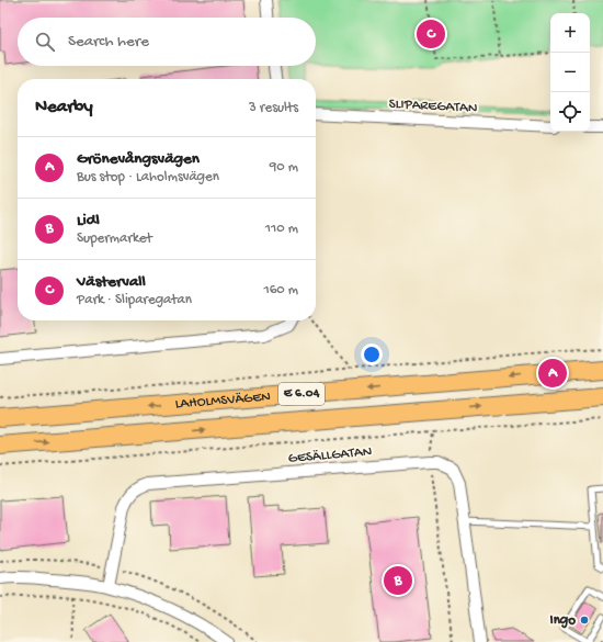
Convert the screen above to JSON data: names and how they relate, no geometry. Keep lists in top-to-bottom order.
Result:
{
  "streets": {
    "highway": ["E 6.04", "LAHOLMSVÄGEN"],
    "street": ["SLIPAREGATAN", "GESÄLLGATAN"]
  },
  "places": ["Ingo"],
  "page": {
    "map_buttons": ["+", "−"],
    "pins": ["C", "A", "B"],
    "search": "Search here",
    "heading": ["Nearby", "3 results"],
    "list": [
      {
        "mark": "A",
        "name": "Grönevångsvägen",
        "note": "Bus stop · Laholmsvägen",
        "value": "90 m"
      },
      {
        "mark": "B",
        "name": "Lidl",
        "note": "Supermarket",
        "value": "110 m"
      },
      {
        "mark": "C",
        "name": "Västervall",
        "note": "Park · Sliparegatan",
        "value": "160 m"
      }
    ]
  }
}
